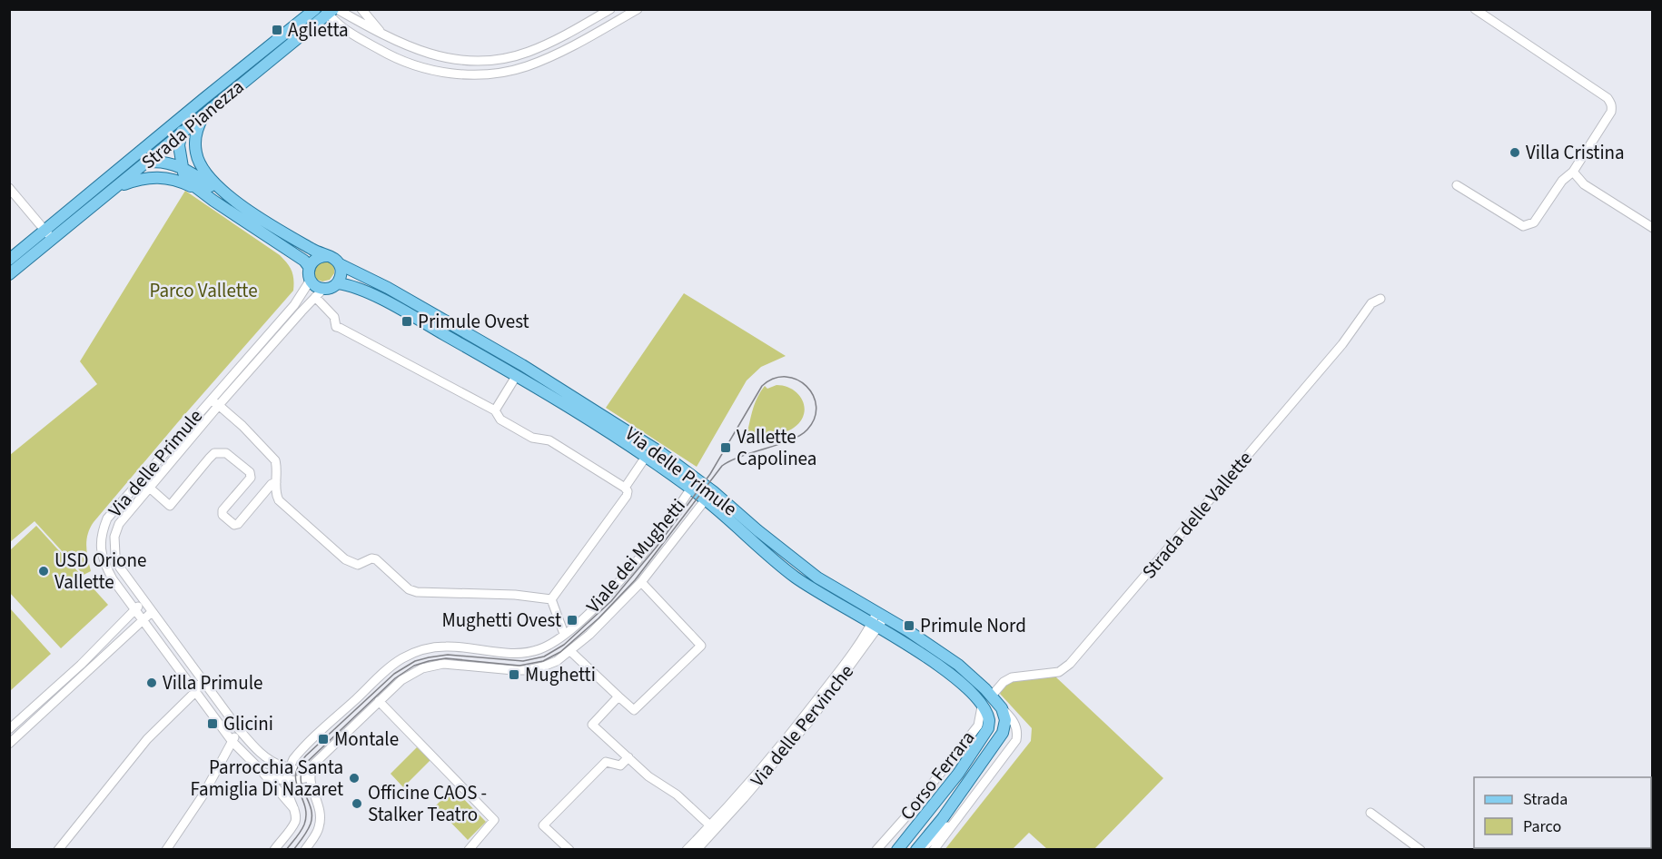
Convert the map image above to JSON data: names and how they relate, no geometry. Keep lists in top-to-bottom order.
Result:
{
  "streets": {
    "main road": ["Strada Pianezza", "Via delle Primule", "Corso Ferrara"],
    "street": ["Strada delle Vallette", "Viale dei Mughetti", "Via delle Pervinche"]
  },
  "crossings": [
    ["Via delle Primule", "Strada delle Vallette"],
    ["Via delle Primule", "Viale dei Mughetti"],
    ["Via delle Primule", "Via delle Pervinche"],
    ["Via delle Primule", "Corso Ferrara"]
  ],
  "parks": ["Parco Vallette"],
  "places": {
    "transit": [
      "Aglietta",
      "Primule Ovest",
      "Vallette Capolinea",
      "Mughetti Ovest",
      "Primule Nord",
      "Mughetti",
      "Glicini",
      "Montale"
    ],
    "other": [
      "Villa Cristina",
      "USD Orione Vallette",
      "Villa Primule",
      "Parrocchia Santa Famiglia Di Nazaret",
      "Officine CAOS - Stalker Teatro"
    ]
  },
  "legend": ["Strada", "Parco"]
}
